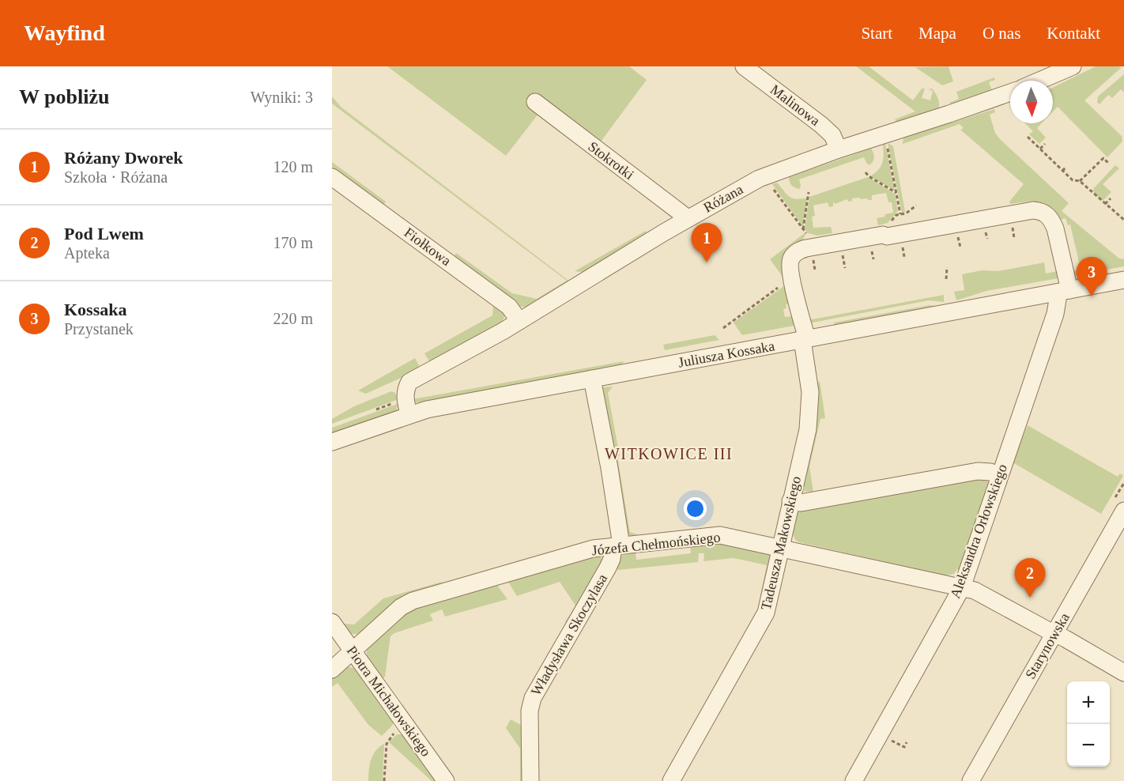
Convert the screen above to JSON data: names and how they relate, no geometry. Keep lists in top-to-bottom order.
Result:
{
  "streets": {
    "street": [
      "Malinowa",
      "Stokrotki",
      "Różana",
      "Fiołkowa",
      "Juliusza Kossaka",
      "Aleksandra Orłowskiego",
      "Tadeusza Makowskiego",
      "Józefa Chełmońskiego",
      "Władysława Skoczylasa",
      "Starynowska",
      "Piotra Michałowskiego"
    ]
  },
  "crossings": [
    ["Malinowa", "Różana"],
    ["Stokrotki", "Różana"],
    ["Różana", "Fiołkowa"],
    ["Różana", "Juliusza Kossaka"],
    ["Juliusza Kossaka", "Aleksandra Orłowskiego"],
    ["Juliusza Kossaka", "Tadeusza Makowskiego"],
    ["Juliusza Kossaka", "Władysława Skoczylasa"],
    ["Aleksandra Orłowskiego", "Józefa Chełmońskiego"],
    ["Tadeusza Makowskiego", "Józefa Chełmońskiego"],
    ["Józefa Chełmońskiego", "Władysława Skoczylasa"],
    ["Józefa Chełmońskiego", "Starynowska"],
    ["Józefa Chełmońskiego", "Piotra Michałowskiego"]
  ],
  "districts": ["WITKOWICE III"],
  "north": "bottom",
  "page": {
    "header": "Wayfind",
    "nav": [
      "Start",
      "Mapa",
      "O nas",
      "Kontakt"
    ],
    "heading": ["W pobliżu", "Wyniki: 3"],
    "list": [
      {
        "mark": "1",
        "name": "Różany Dworek",
        "note": "Szkoła · Różana",
        "value": "120 m"
      },
      {
        "mark": "2",
        "name": "Pod Lwem",
        "note": "Apteka",
        "value": "170 m"
      },
      {
        "mark": "3",
        "name": "Kossaka",
        "note": "Przystanek",
        "value": "220 m"
      }
    ],
    "pins": ["1", "3", "2"],
    "map_buttons": ["+", "−"]
  }
}
